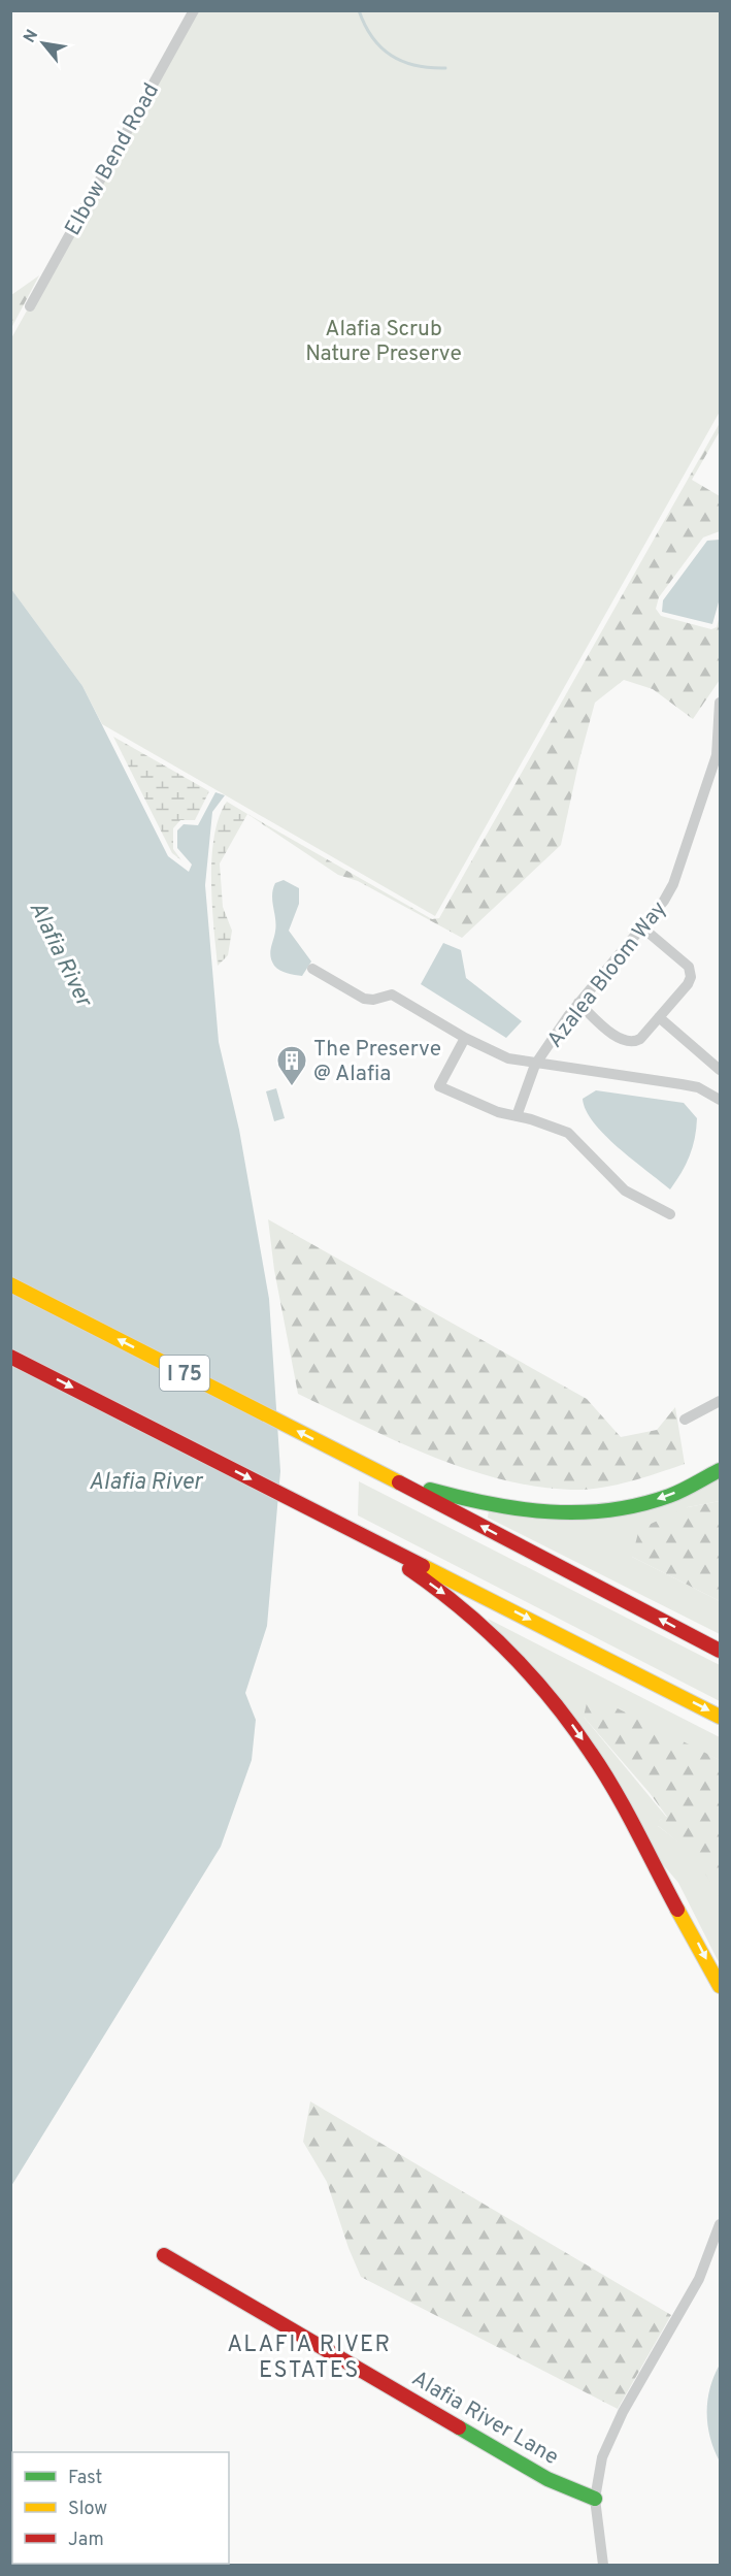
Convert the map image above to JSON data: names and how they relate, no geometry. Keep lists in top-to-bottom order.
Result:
{
  "streets": {
    "main road": ["I 75", "Alafia River Lane"],
    "street": ["Elbow Bend Road", "Azalea Bloom Way"]
  },
  "districts": ["ALAFIA RIVER ESTATES"],
  "water": ["Alafia River"],
  "parks": ["Alafia Scrub Nature Preserve"],
  "places": {
    "building": ["The Preserve @ Alafia"]
  },
  "legend": ["Fast", "Slow", "Jam"],
  "north": "top left"
}
